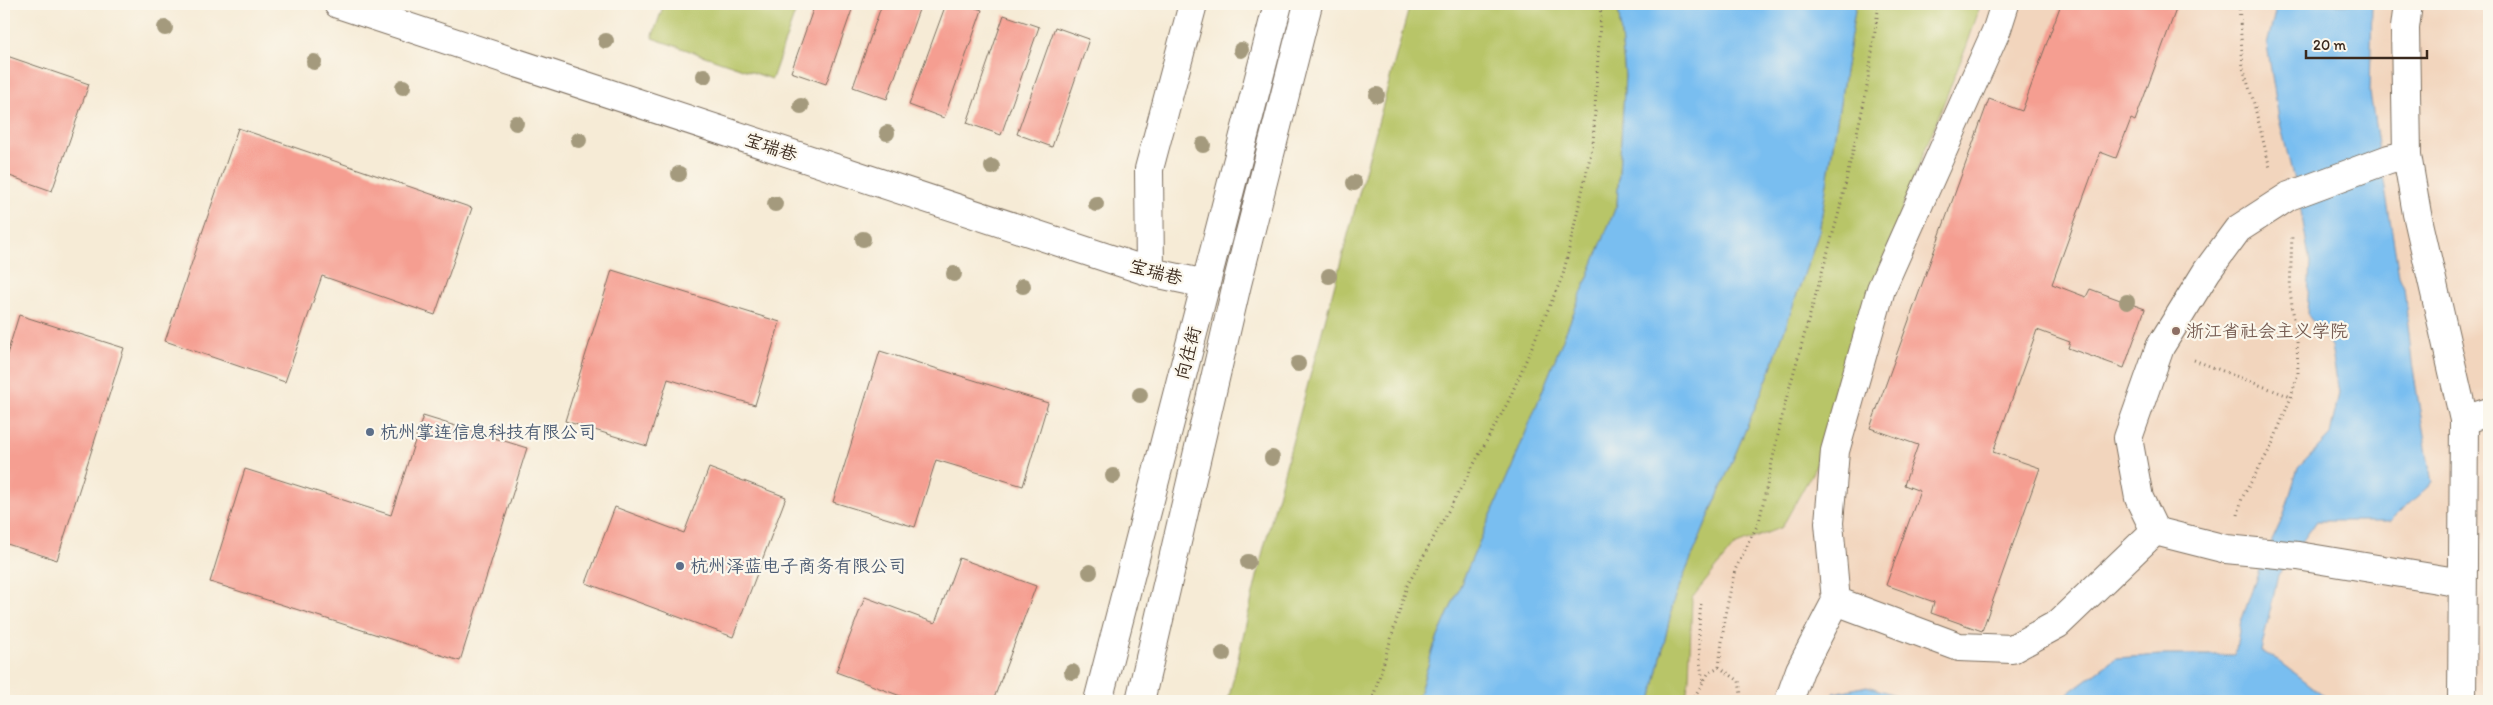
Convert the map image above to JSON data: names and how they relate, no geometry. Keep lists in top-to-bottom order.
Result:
{
  "streets": {
    "street": ["宝瑞巷", "向往街"]
  },
  "crossings": [
    ["宝瑞巷", "向往街"]
  ],
  "places": ["浙江省社会主义学院", "杭州掌连信息科技有限公司", "杭州泽蓝电子商务有限公司"],
  "scale_bar": "20 m"
}
